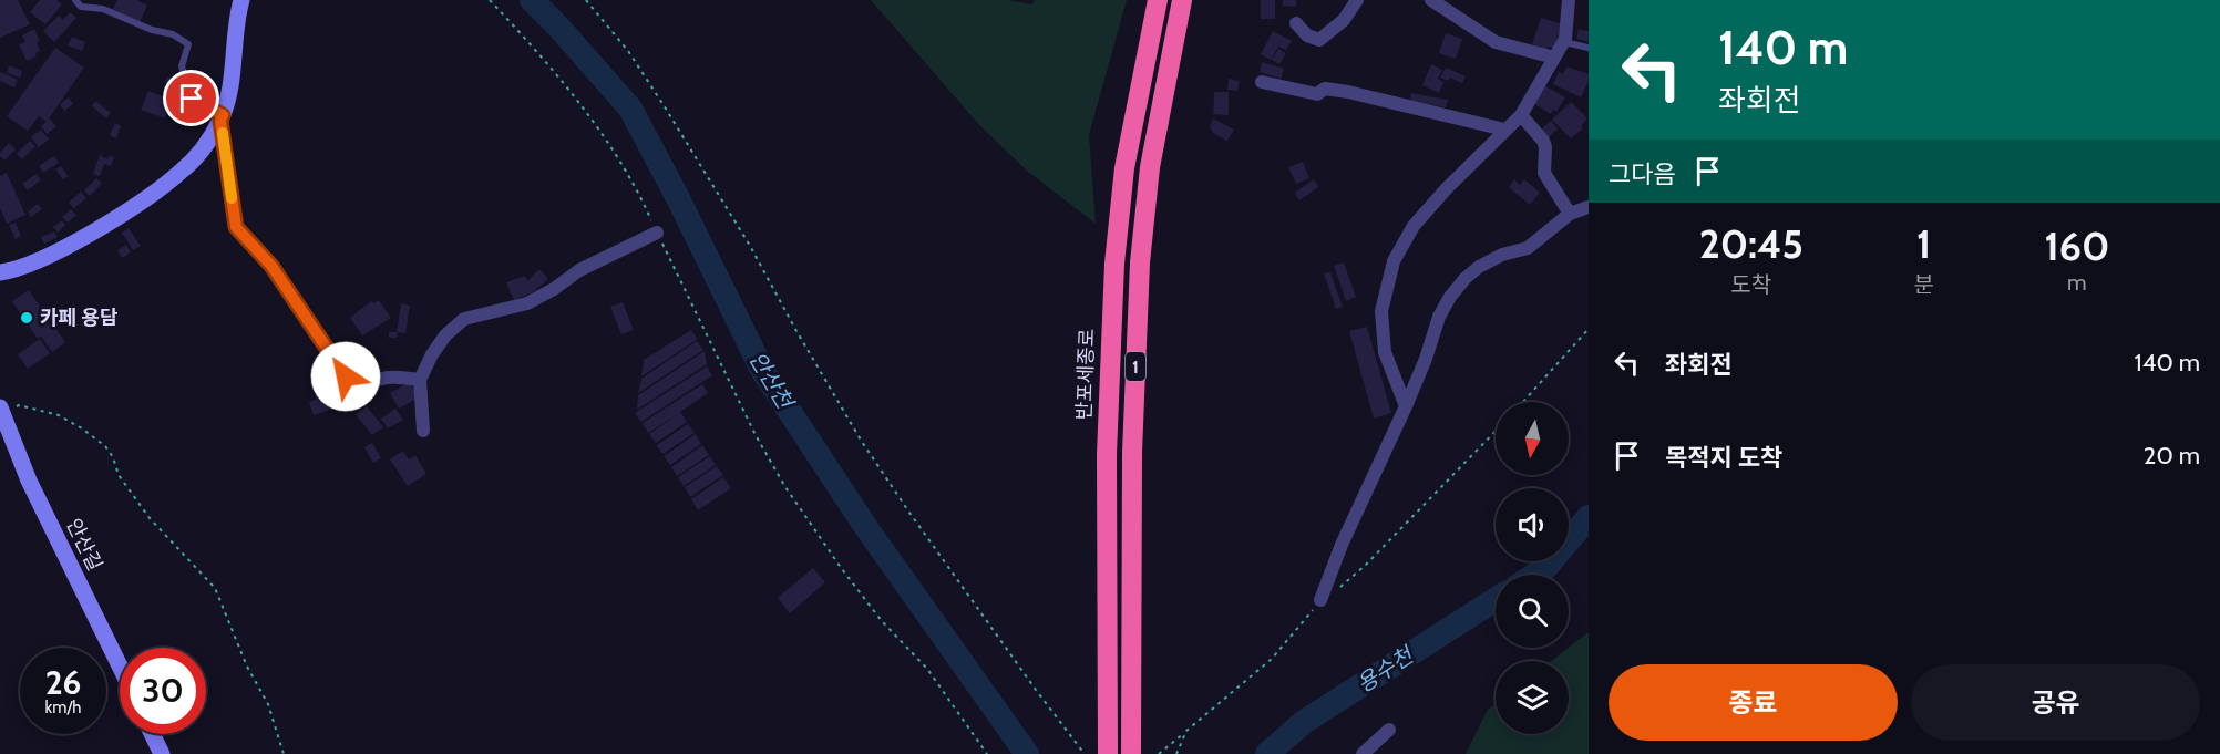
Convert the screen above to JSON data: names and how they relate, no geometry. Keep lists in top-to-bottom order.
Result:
{
  "streets": {
    "highway": ["1", "반포세종로"],
    "street": ["안산길"]
  },
  "water": ["안산천", "용수천"],
  "places": ["카페 용담"],
  "north": "bottom",
  "page": {
    "turn": ["140 m", "좌회전"],
    "then": "그다음",
    "eta": [
      "20:45",
      "도착",
      "1",
      "분",
      "160",
      "m"
    ],
    "list": [
      {
        "name": "좌회전",
        "value": "140 m"
      },
      {
        "name": "목적지 도착",
        "value": "20 m"
      }
    ],
    "speed": "26 km/h",
    "limit": "30",
    "buttons": ["종료", "공유"]
  }
}
